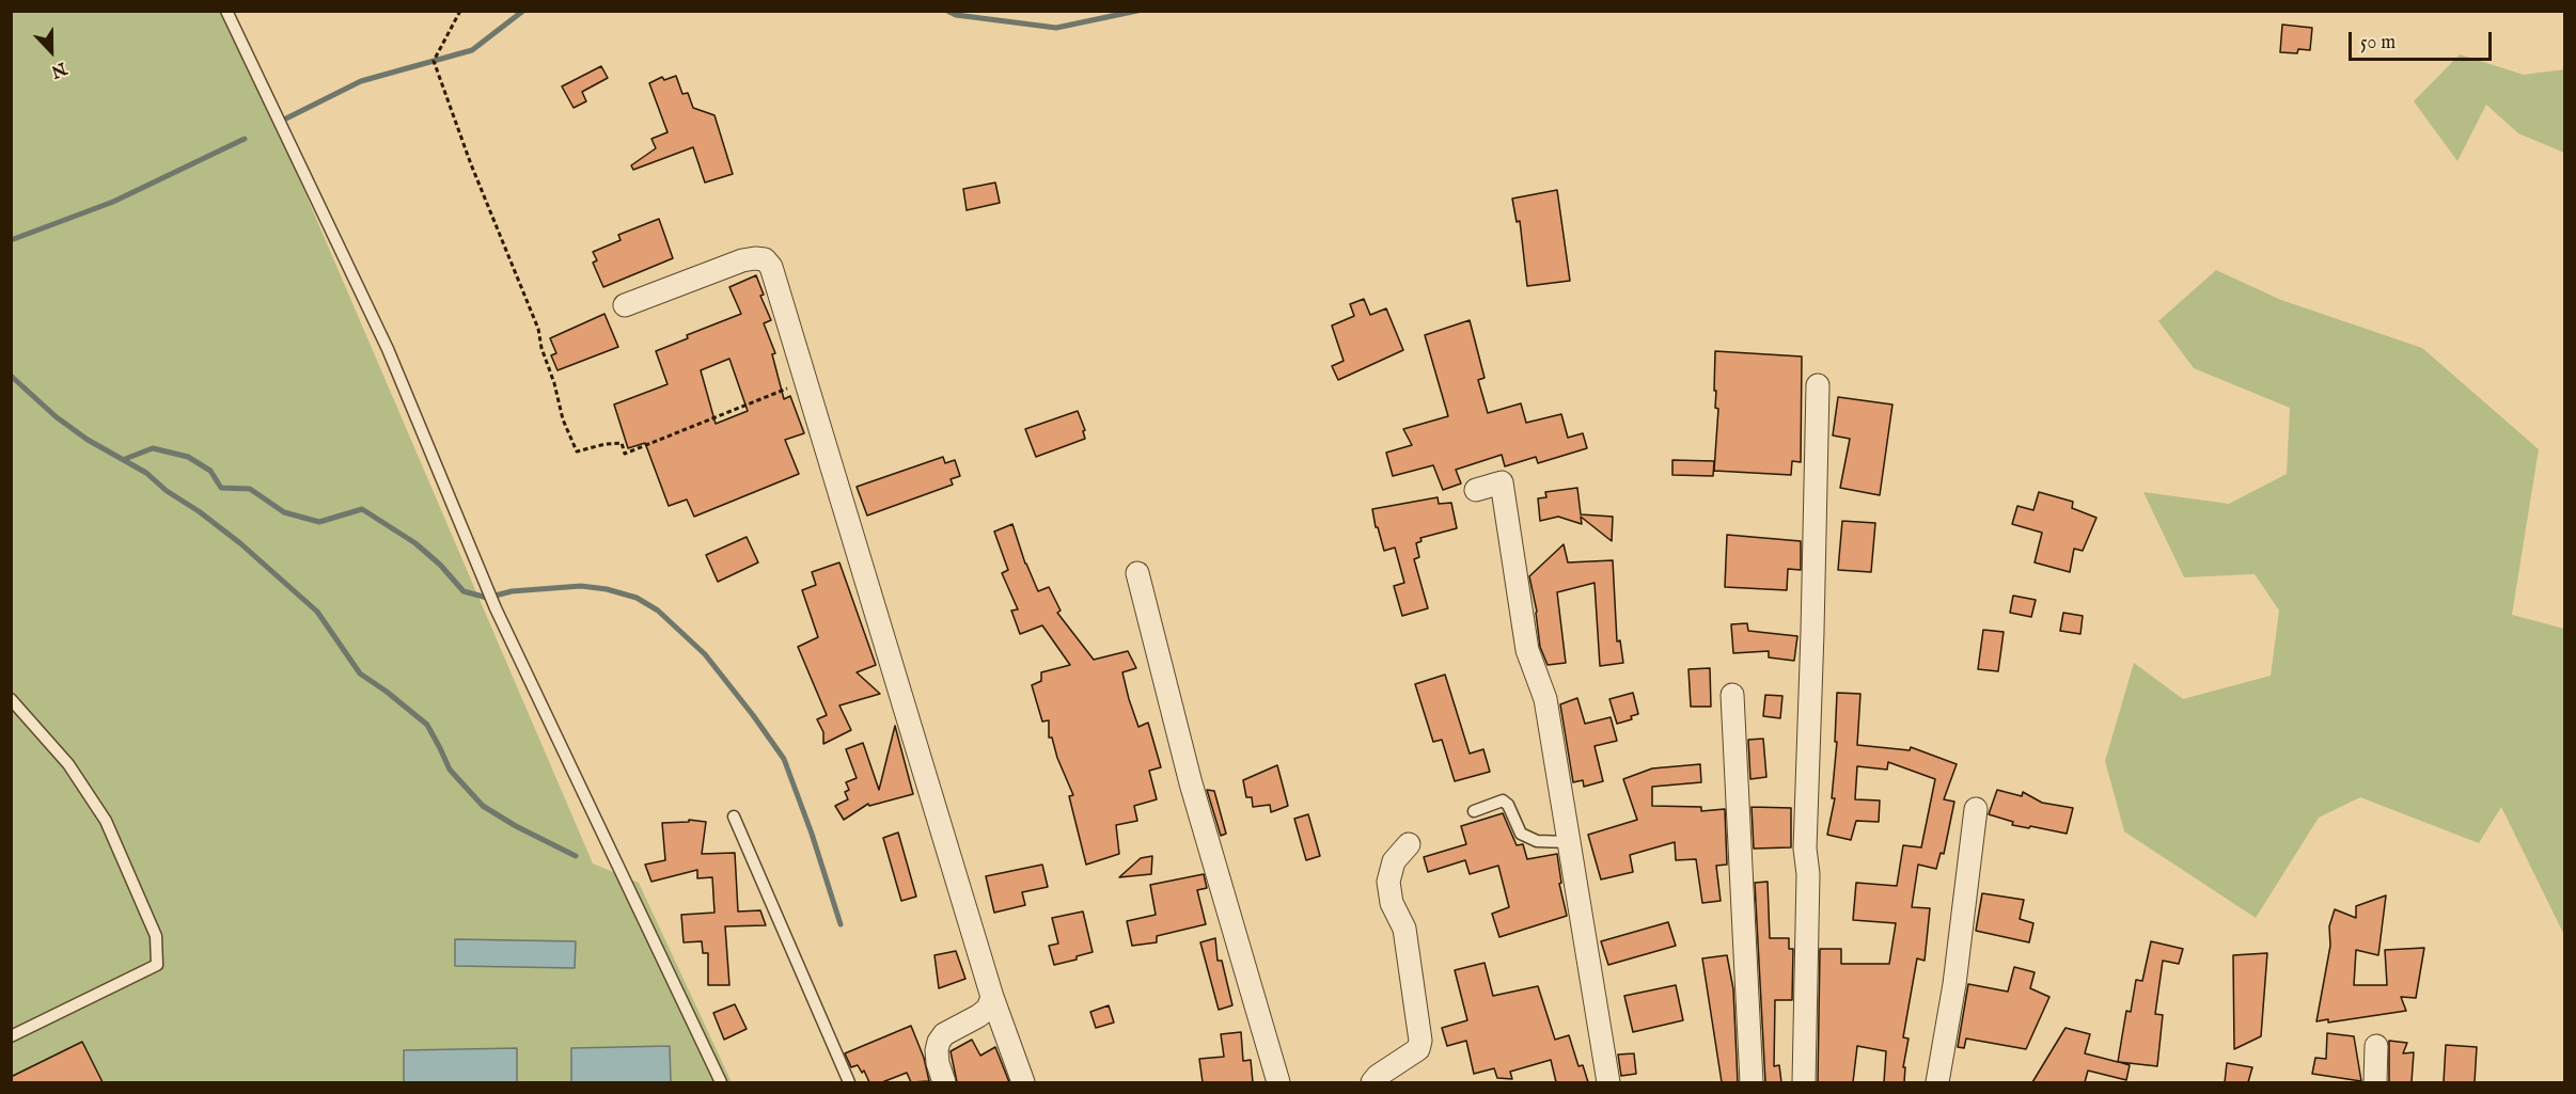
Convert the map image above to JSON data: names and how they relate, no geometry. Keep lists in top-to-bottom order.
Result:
{
  "scale_bar": "50 m",
  "north": "bottom"
}
